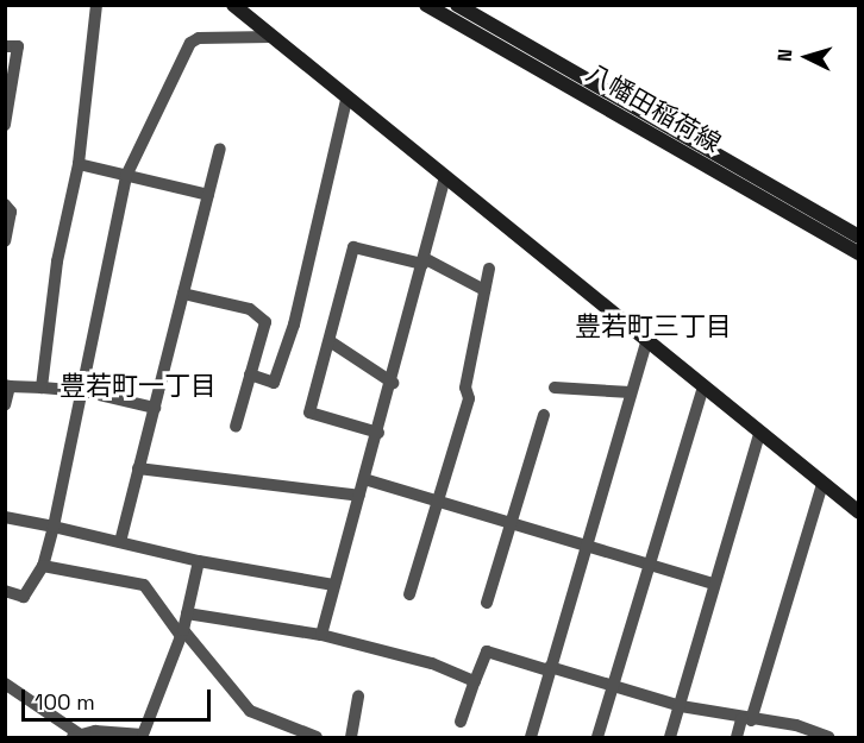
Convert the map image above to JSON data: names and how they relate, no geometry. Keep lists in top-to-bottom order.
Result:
{
  "streets": {
    "main road": ["八幡田稲荷線"]
  },
  "districts": ["豊若町三丁目", "豊若町一丁目"],
  "scale_bar": "100 m",
  "north": "left"
}
